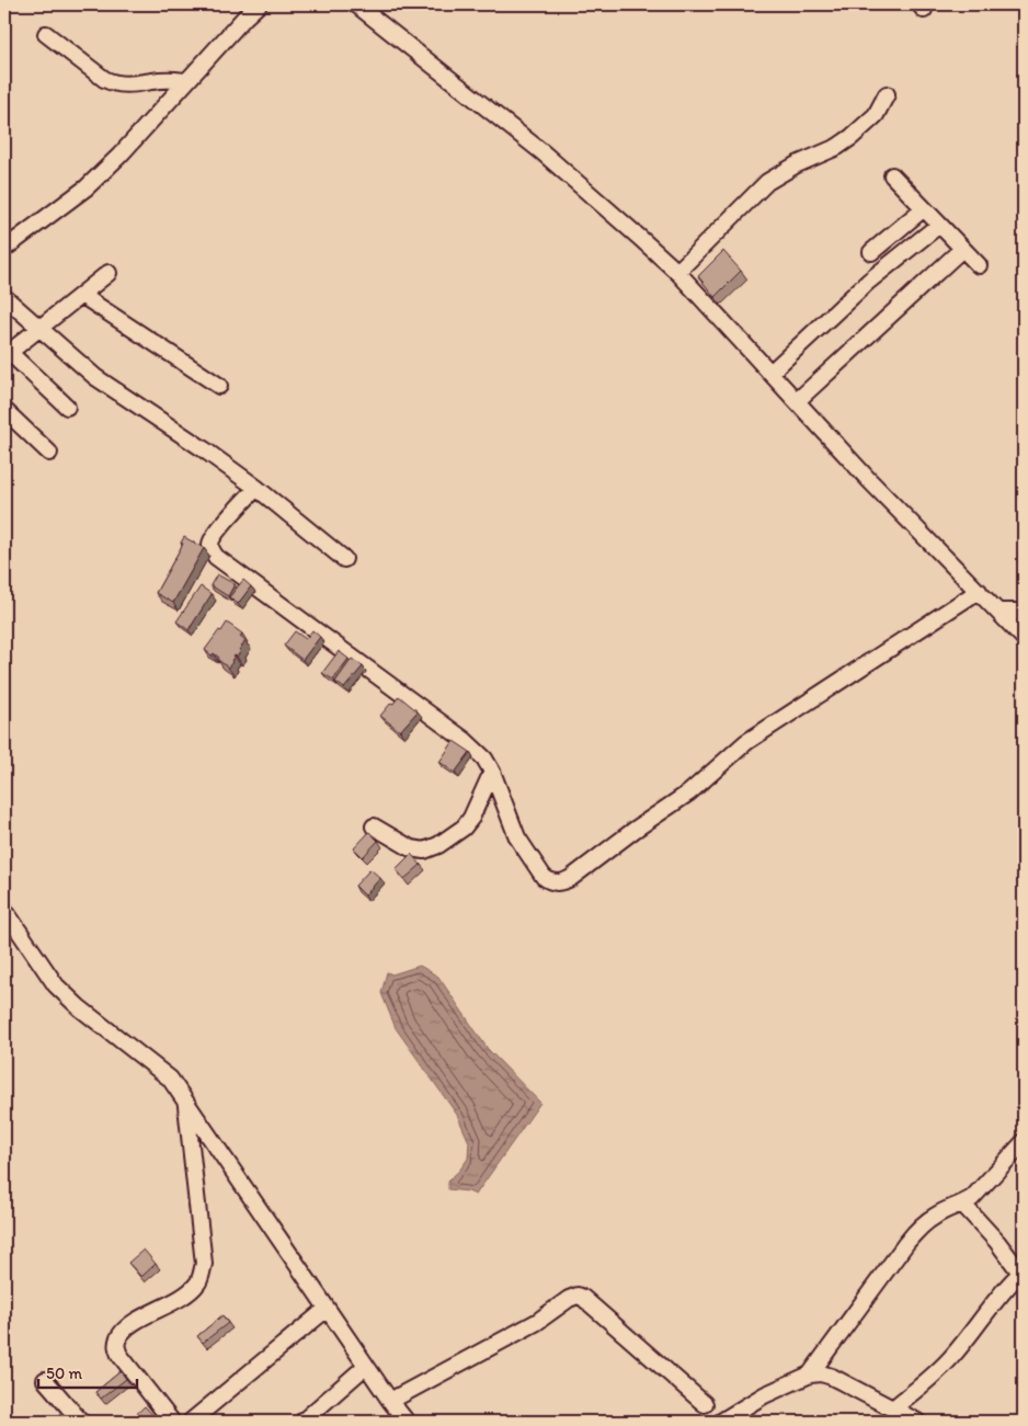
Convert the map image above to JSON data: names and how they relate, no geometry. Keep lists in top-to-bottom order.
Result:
{
  "scale_bar": "50 m"
}
